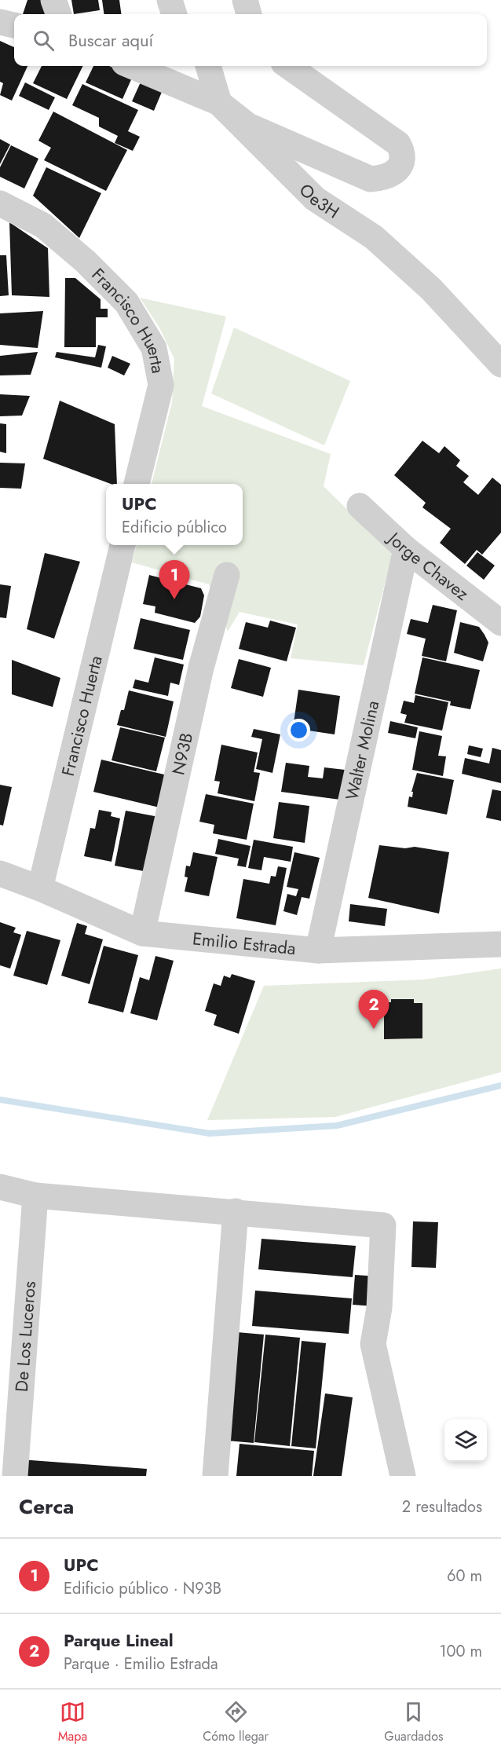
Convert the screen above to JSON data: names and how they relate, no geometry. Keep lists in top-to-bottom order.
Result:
{
  "streets": {
    "street": [
      "Oe3H",
      "Francisco Huerta",
      "Jorge Chavez",
      "Walter Molina",
      "N93B",
      "Emilio Estrada",
      "De Los Luceros"
    ]
  },
  "crossings": [
    ["Francisco Huerta", "Emilio Estrada"],
    ["Jorge Chavez", "Walter Molina"],
    ["Walter Molina", "Emilio Estrada"],
    ["N93B", "Emilio Estrada"]
  ],
  "page": {
    "search": "Buscar aquí",
    "popup": ["UPC", "Edificio público"],
    "pins": ["1", "2"],
    "heading": ["Cerca", "2 resultados"],
    "list": [
      {
        "mark": "1",
        "name": "UPC",
        "note": "Edificio público · N93B",
        "value": "60 m"
      },
      {
        "mark": "2",
        "name": "Parque Lineal",
        "note": "Parque · Emilio Estrada",
        "value": "100 m"
      }
    ],
    "nav": ["Mapa", "Cómo llegar", "Guardados"]
  }
}
